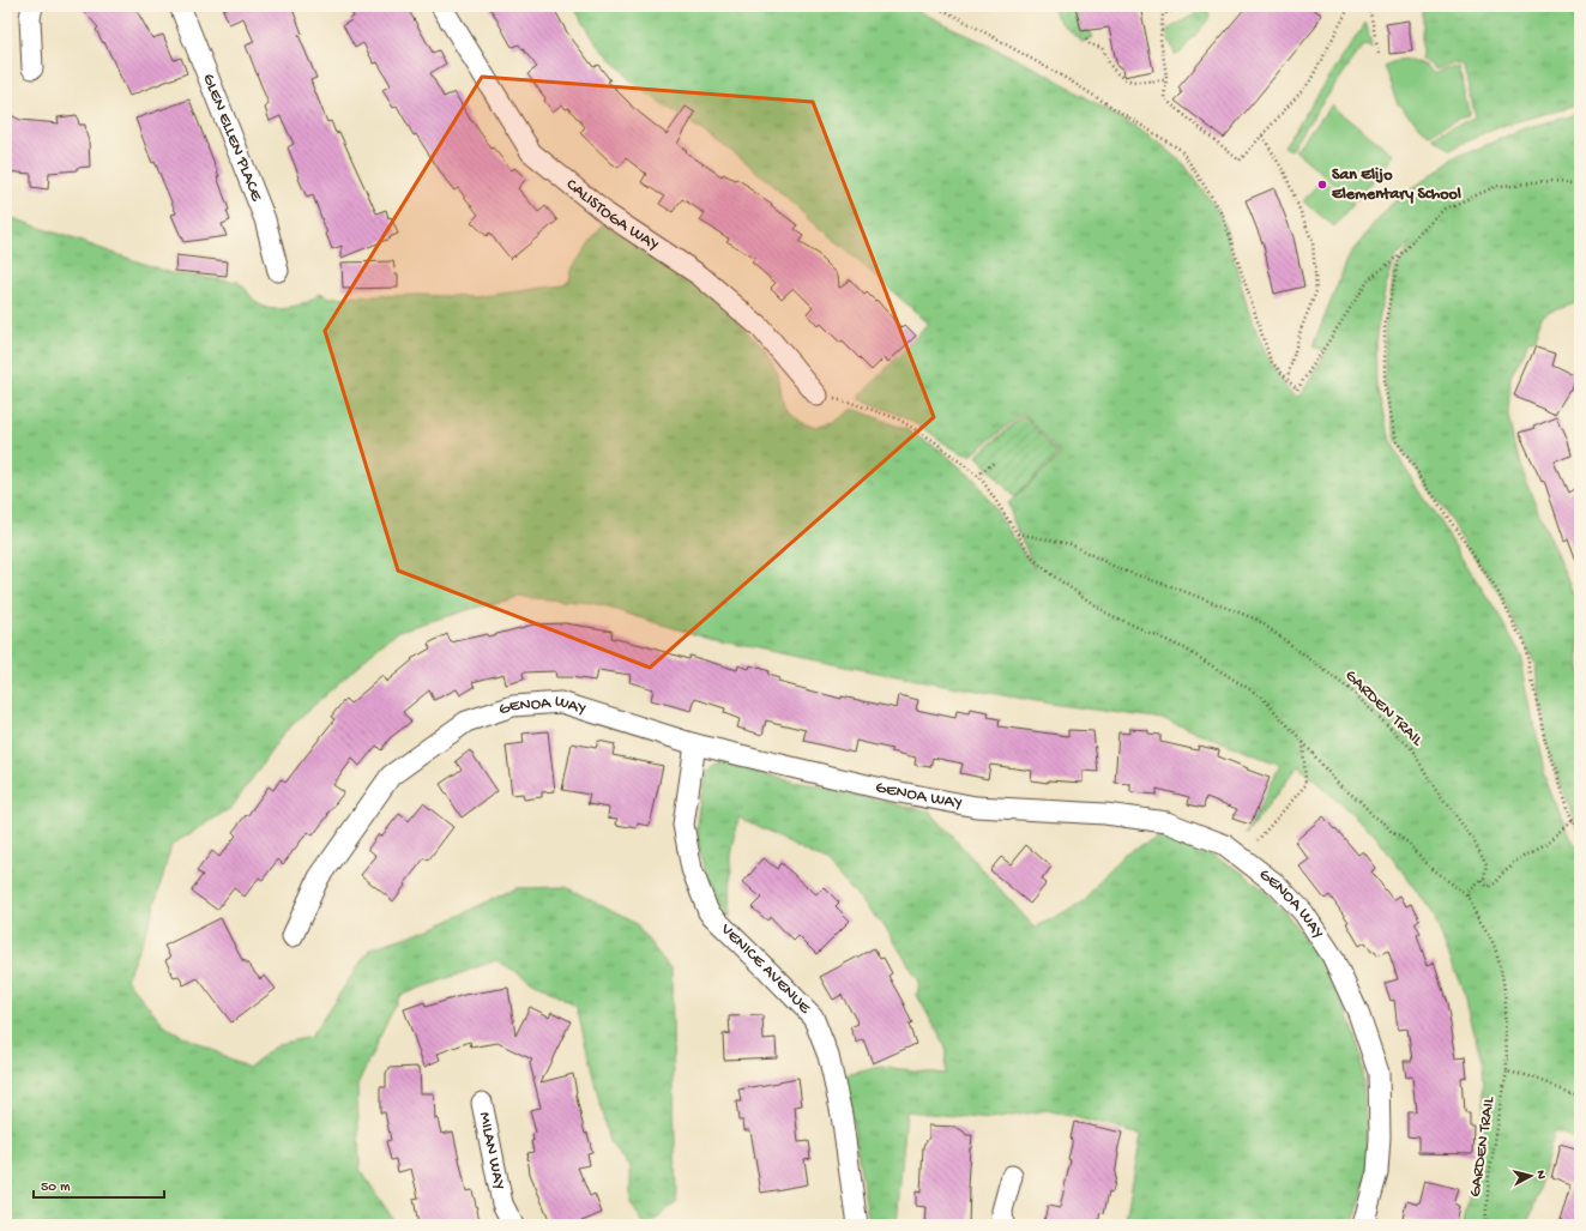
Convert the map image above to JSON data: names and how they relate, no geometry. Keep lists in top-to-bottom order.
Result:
{
  "streets": {
    "street": [
      "GLEN ELLEN PLACE",
      "CALISTOGA WAY",
      "GENOA WAY",
      "VENICE AVENUE",
      "MILAN WAY"
    ],
    "path": ["GARDEN TRAIL"]
  },
  "crossings": [
    ["GENOA WAY", "VENICE AVENUE"]
  ],
  "places": ["San Elijo Elementary School"],
  "scale_bar": "50 m",
  "north": "right"
}
